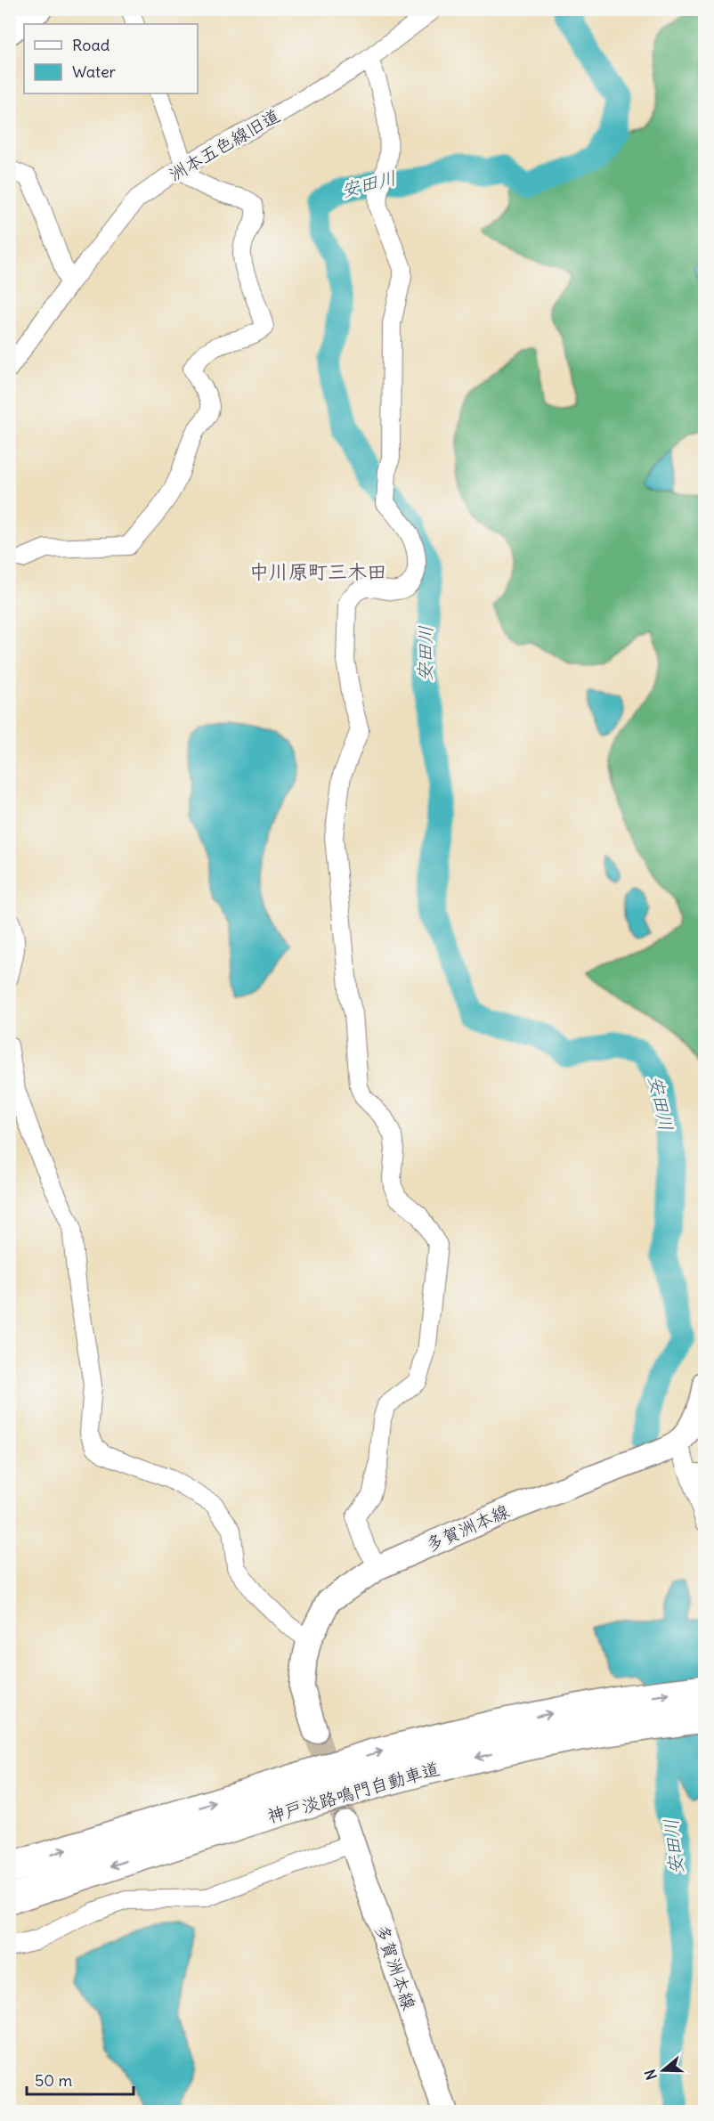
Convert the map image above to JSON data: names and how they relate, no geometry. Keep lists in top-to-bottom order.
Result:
{
  "streets": {
    "highway": ["神戸淡路鳴門自動車道"],
    "main road": ["多賀洲本線"],
    "street": ["洲本五色線旧道"]
  },
  "districts": ["中川原町三木田"],
  "water": ["安田川"],
  "legend": ["Road", "Water"],
  "scale_bar": "50 m",
  "north": "left"
}
